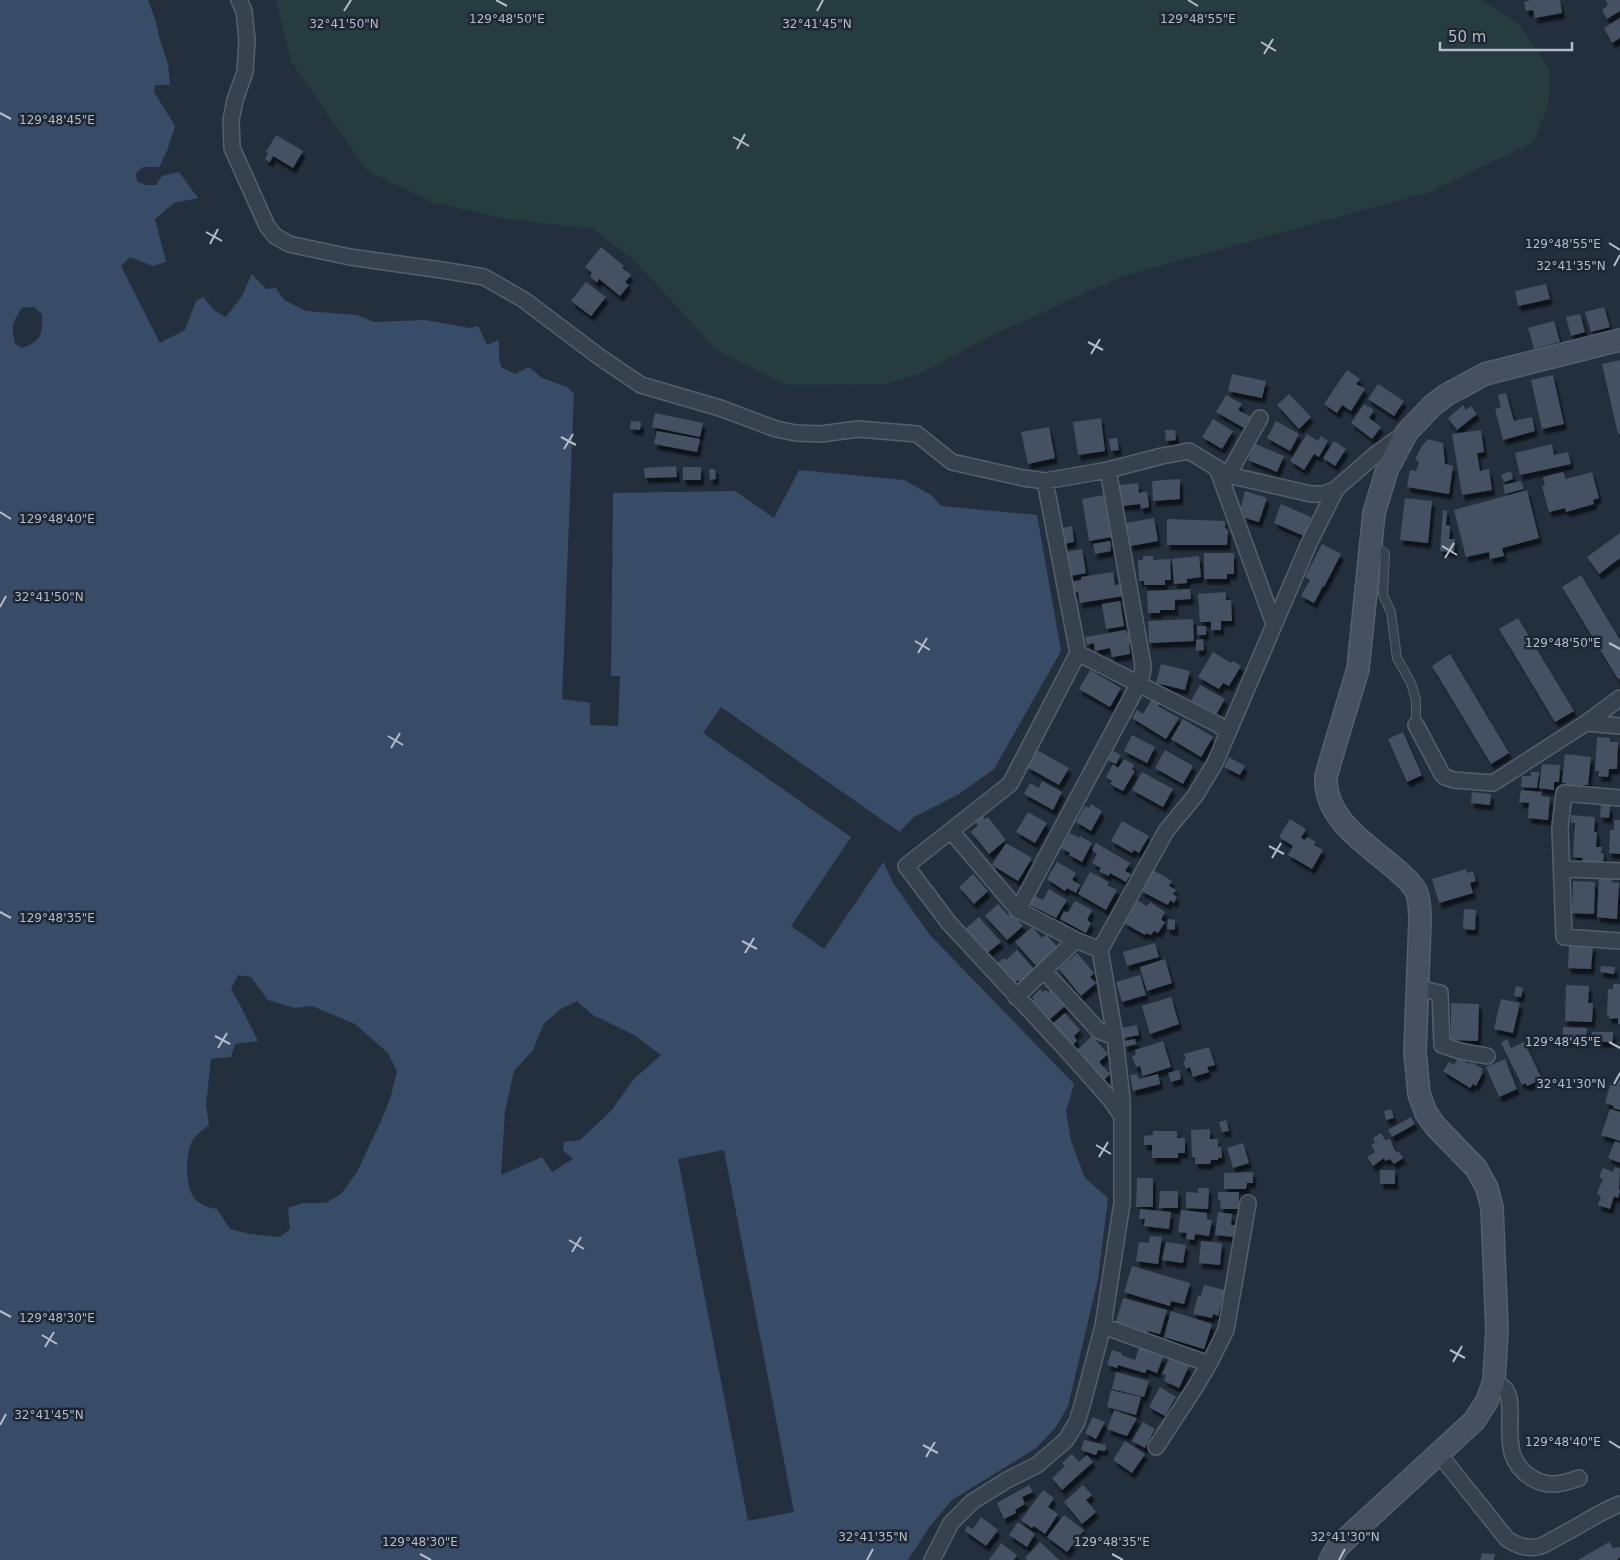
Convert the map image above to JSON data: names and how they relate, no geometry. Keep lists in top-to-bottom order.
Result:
{
  "scale_bar": "50 m",
  "coordinates": [
    "129°48'50\"E",
    "129°48'55\"E",
    "32°41'50\"N",
    "32°41'45\"N",
    "129°48'45\"E",
    "32°41'35\"N",
    "129°48'40\"E",
    "129°48'35\"E",
    "32°41'30\"N",
    "129°48'30\"E"
  ]
}
